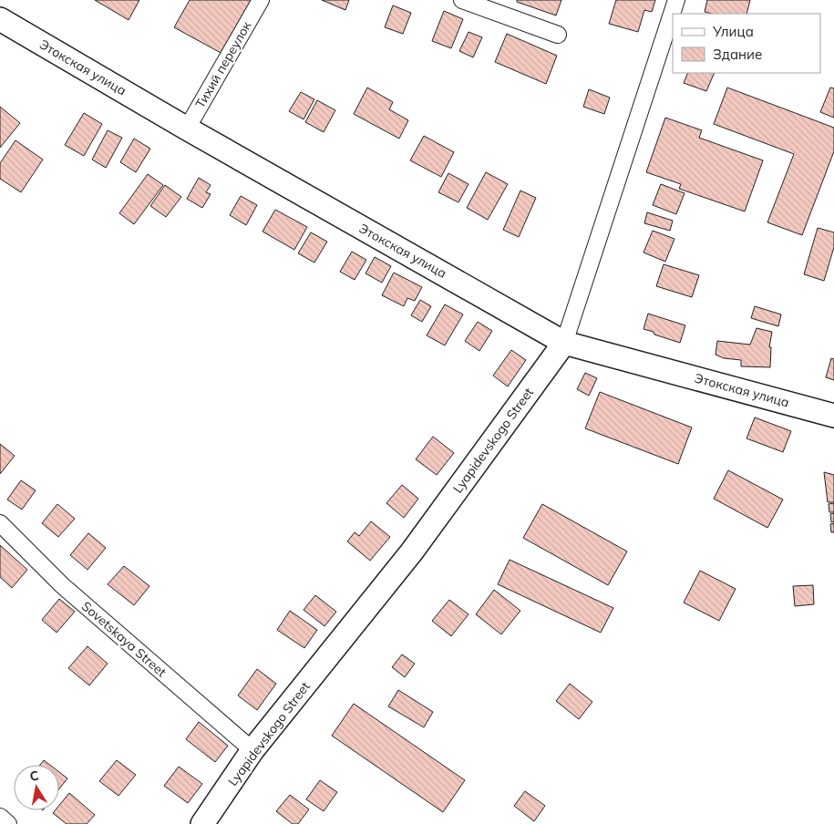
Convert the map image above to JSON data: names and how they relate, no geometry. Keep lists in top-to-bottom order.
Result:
{
  "streets": {
    "main road": ["Этокская улица", "Lyapidevskogo Street"],
    "street": ["Тихий переулок", "Sovetskaya Street"]
  },
  "crossings": [
    ["Тихий переулок", "Этокская улица"],
    ["Этокская улица", "Lyapidevskogo Street"],
    ["Lyapidevskogo Street", "Sovetskaya Street"]
  ],
  "legend": ["Улица", "Здание"],
  "north": "top"
}
